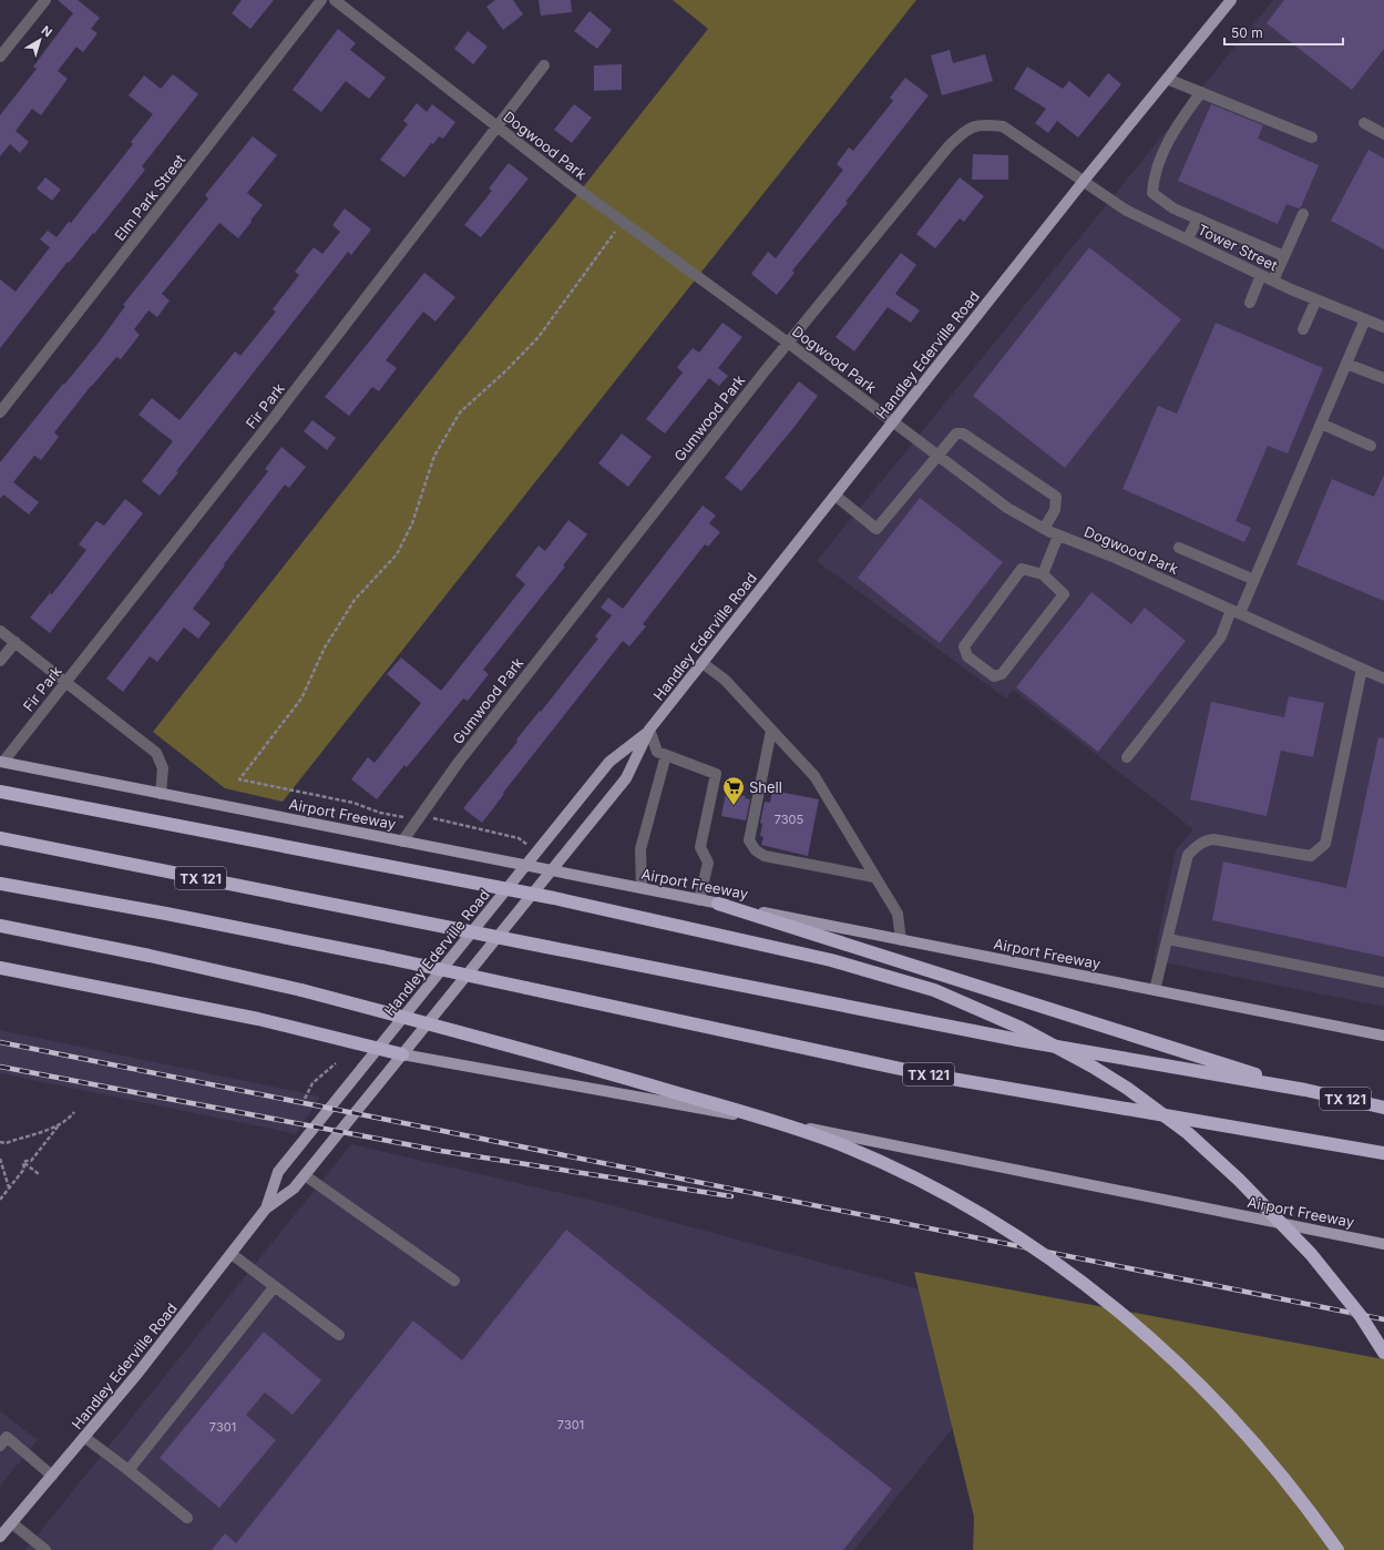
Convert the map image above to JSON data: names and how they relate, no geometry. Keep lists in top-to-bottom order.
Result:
{
  "streets": {
    "highway": ["TX 121"],
    "main road": ["Handley Ederville Road", "Airport Freeway"],
    "street": [
      "Dogwood Park",
      "Elm Park Street",
      "Tower Street",
      "Fir Park",
      "Gumwood Park"
    ]
  },
  "crossings": [
    ["Dogwood Park", "Handley Ederville Road"],
    ["Dogwood Park", "Fir Park"],
    ["Dogwood Park", "Gumwood Park"],
    ["Tower Street", "Handley Ederville Road"],
    ["Tower Street", "Gumwood Park"],
    ["Handley Ederville Road", "Gumwood Park"],
    ["Handley Ederville Road", "Airport Freeway"],
    ["Fir Park", "Airport Freeway"],
    ["Gumwood Park", "Airport Freeway"]
  ],
  "places": {
    "supermarket": ["Shell"]
  },
  "house_numbers": ["7305", "7301", "7301"],
  "scale_bar": "50 m",
  "north": "top right"
}
